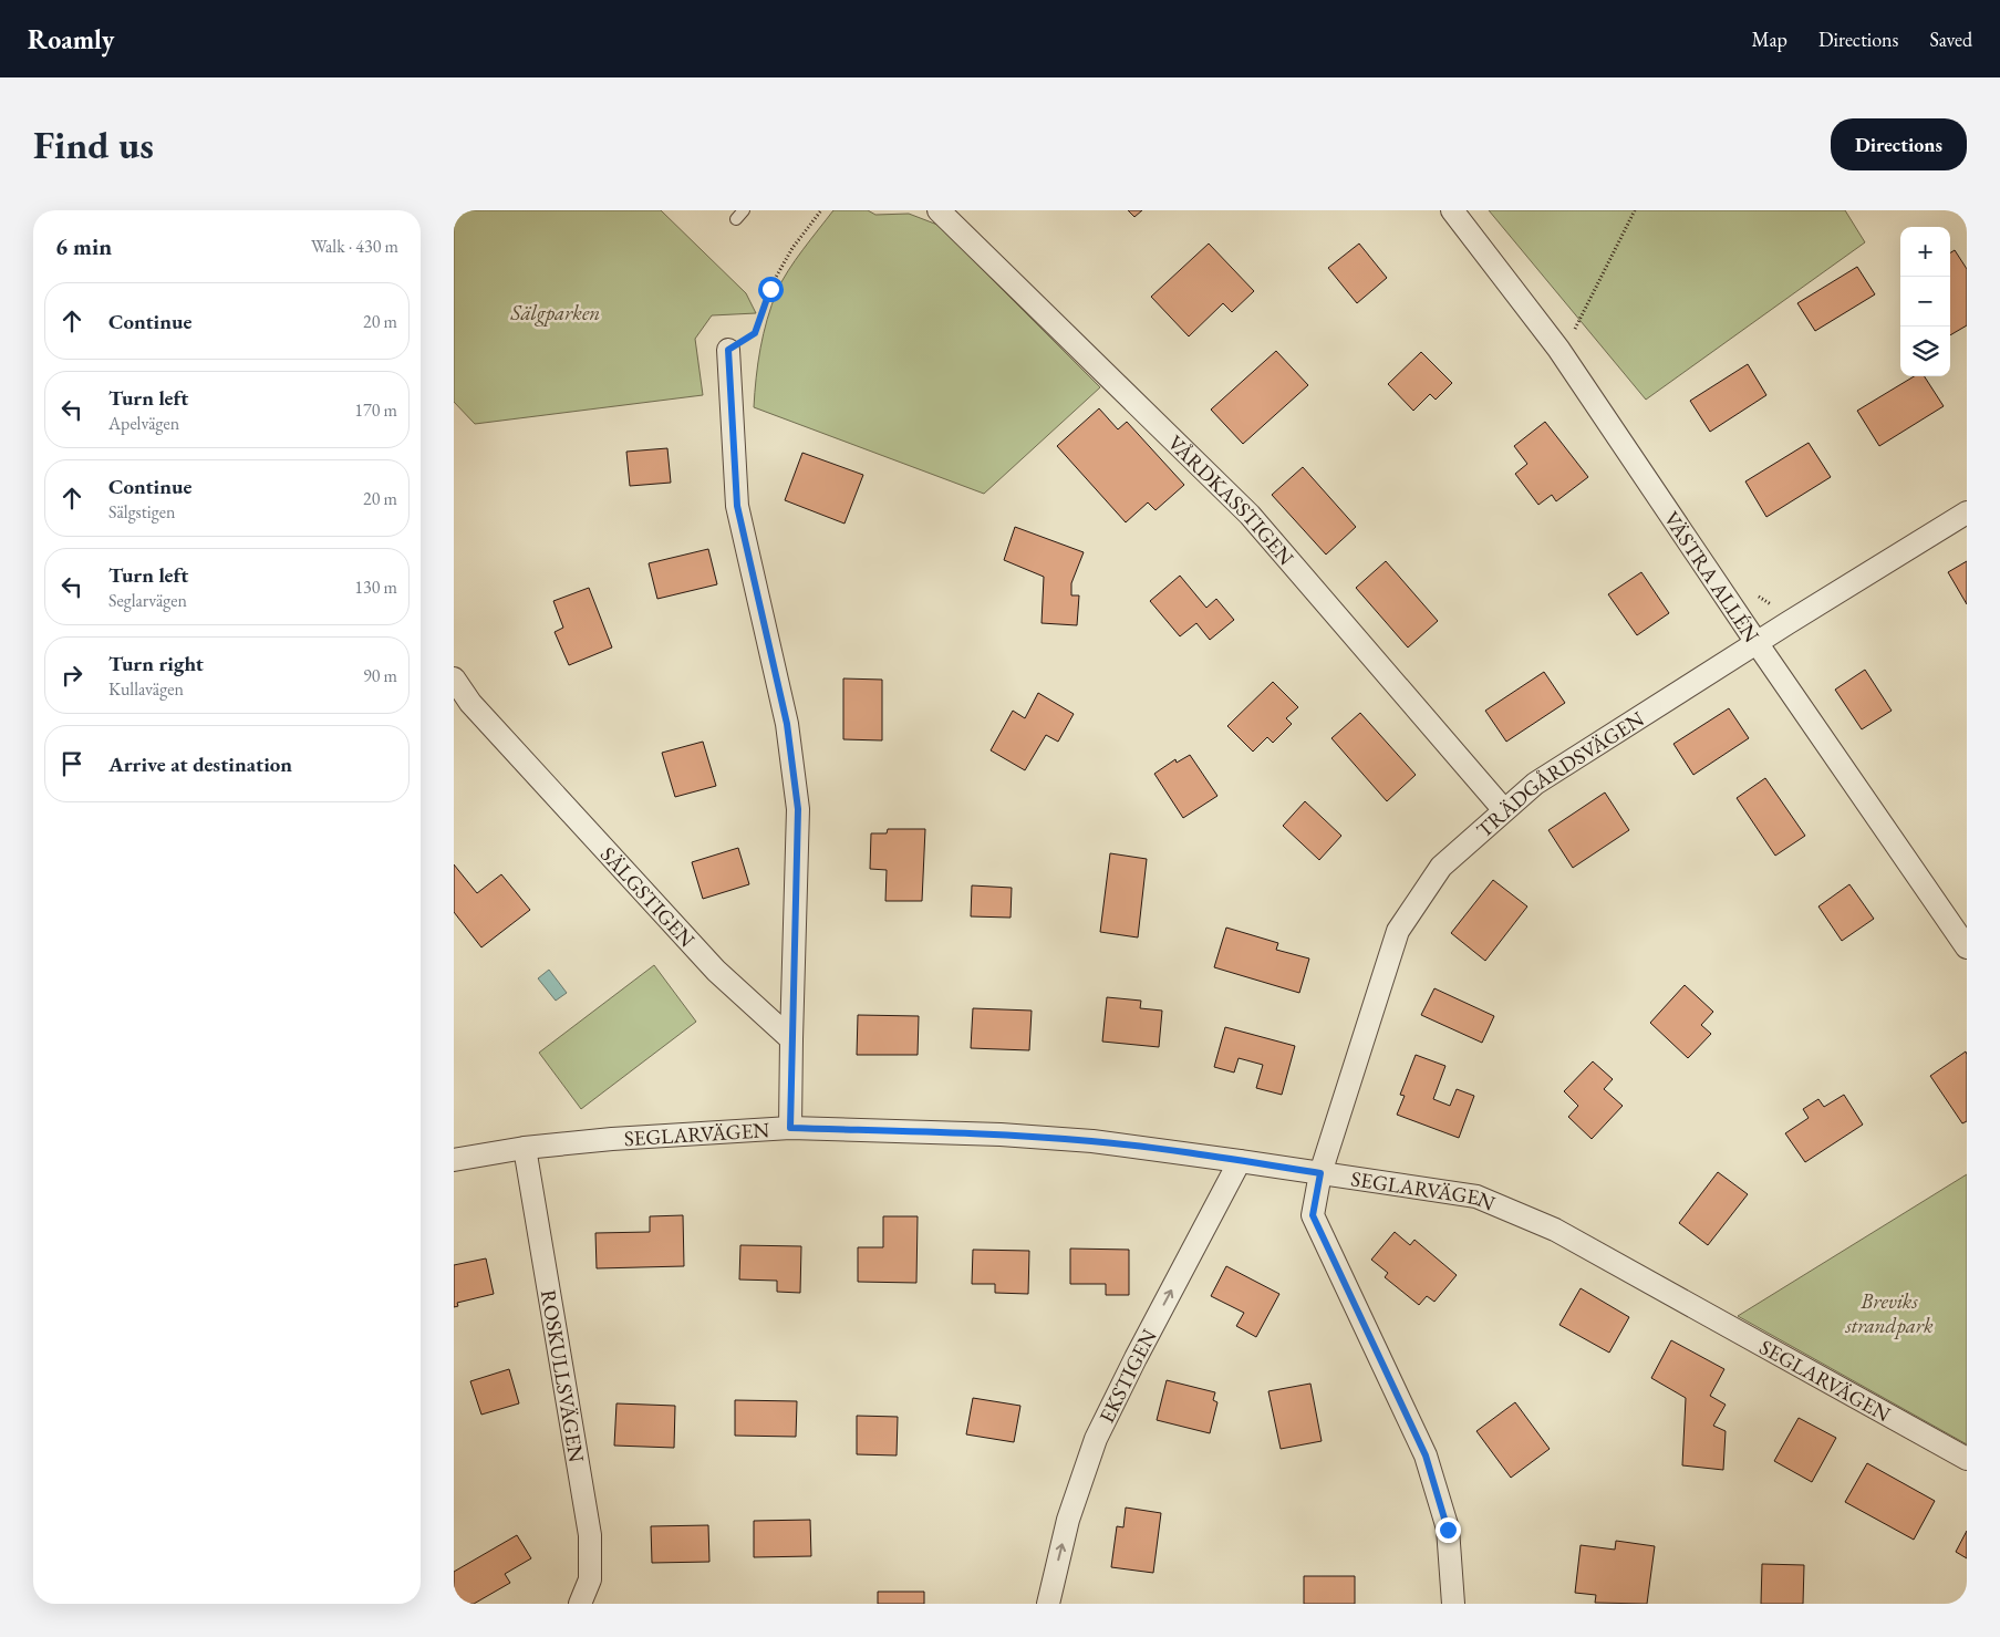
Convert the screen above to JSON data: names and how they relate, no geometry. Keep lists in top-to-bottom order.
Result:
{
  "streets": {
    "street": [
      "VÅRDKASSTIGEN",
      "VÄSTRA ALLÉN",
      "TRÄDGÅRDSVÄGEN",
      "SÄLGSTIGEN",
      "SEGLARVÄGEN",
      "EKSTIGEN",
      "ROSKULLSVÄGEN"
    ]
  },
  "crossings": [
    ["VÅRDKASSTIGEN", "TRÄDGÅRDSVÄGEN"],
    ["VÄSTRA ALLÉN", "TRÄDGÅRDSVÄGEN"],
    ["TRÄDGÅRDSVÄGEN", "SEGLARVÄGEN"],
    ["SEGLARVÄGEN", "EKSTIGEN"],
    ["SEGLARVÄGEN", "ROSKULLSVÄGEN"]
  ],
  "one_way": ["EKSTIGEN"],
  "parks": ["Sälgparken", "Breviks strandpark"],
  "page": {
    "header": "Roamly",
    "nav": ["Map", "Directions", "Saved"],
    "buttons": "Directions",
    "title": "Find us",
    "heading": ["6 min", "Walk · 430 m"],
    "map_buttons": ["+", "−"],
    "list": [
      ["Continue", "20 m"],
      ["Turn left", "Apelvägen", "170 m"],
      ["Continue", "Sälgstigen", "20 m"],
      ["Turn left", "Seglarvägen", "130 m"],
      ["Turn right", "Kullavägen", "90 m"],
      "Arrive at destination"
    ]
  }
}
